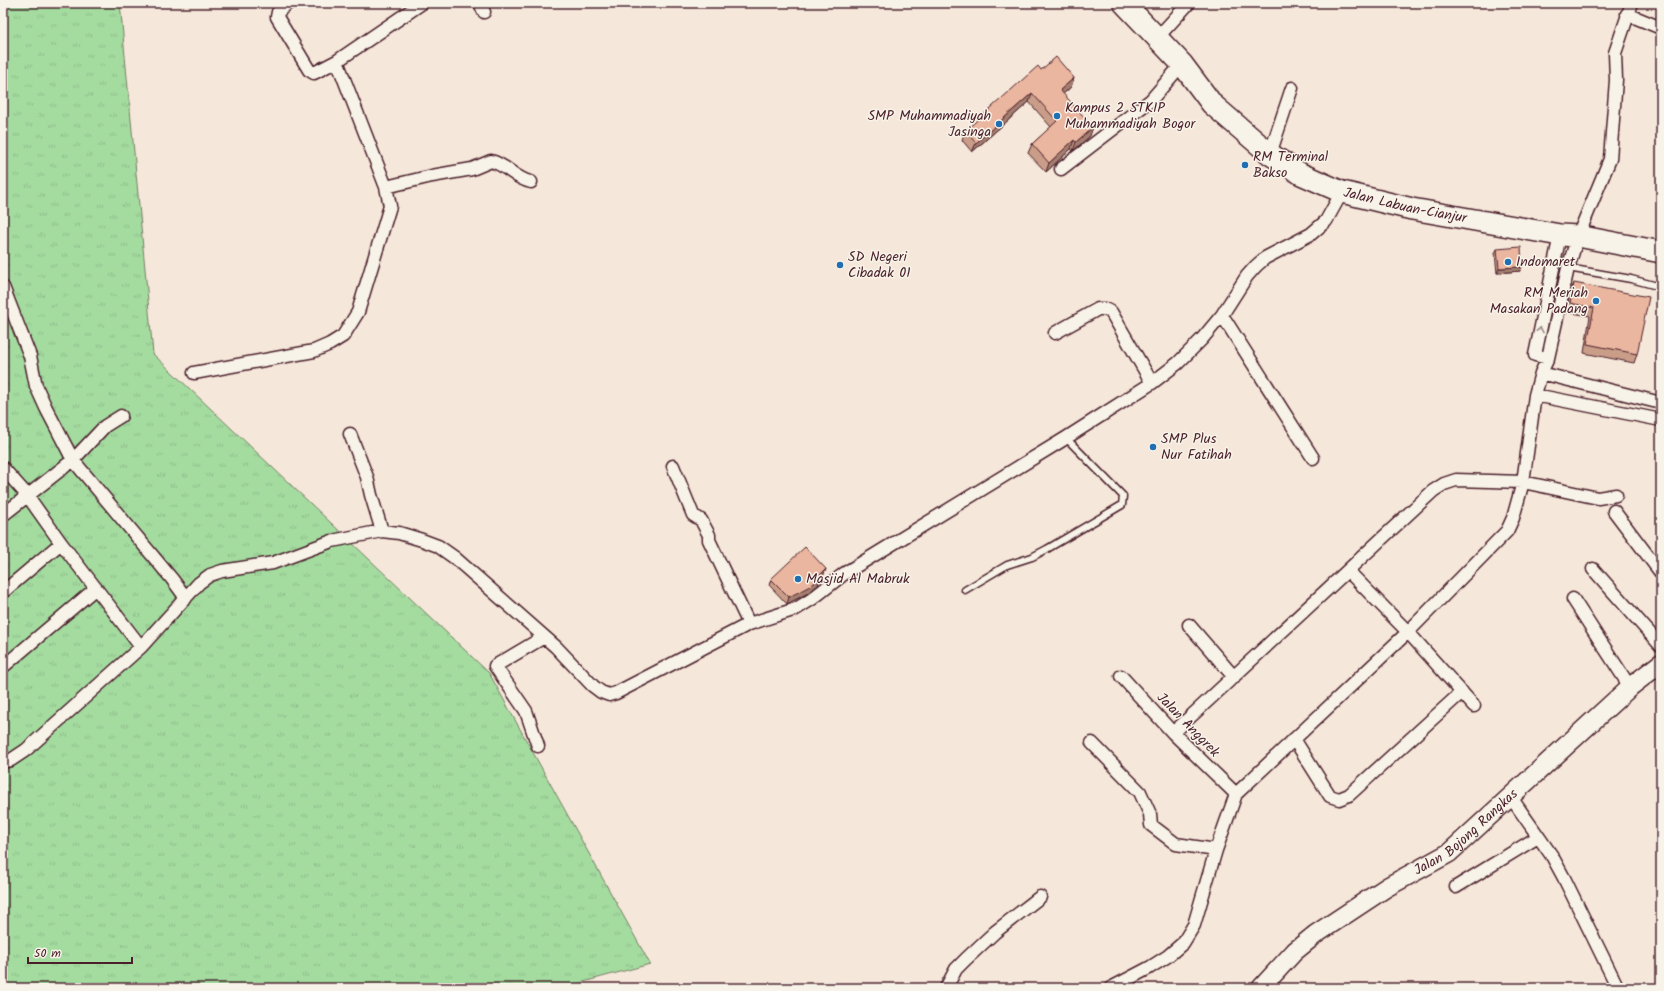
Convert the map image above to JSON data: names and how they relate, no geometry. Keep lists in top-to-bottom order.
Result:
{
  "streets": {
    "highway": ["Jalan Labuan-Cianjur"],
    "main road": ["Jalan Bojong Rangkas"],
    "street": ["Jalan Anggrek"]
  },
  "places": [
    "Kampus 2 STKIP Muhammadiyah Bogor",
    "SMP Muhammadiyah Jasinga",
    "RM Terminal Bakso",
    "Indomaret",
    "SD Negeri Cibadak 01",
    "RM Meriah Masakan Padang",
    "SMP Plus Nur Fatihah",
    "Masjid Al Mabruk"
  ],
  "scale_bar": "50 m"
}
